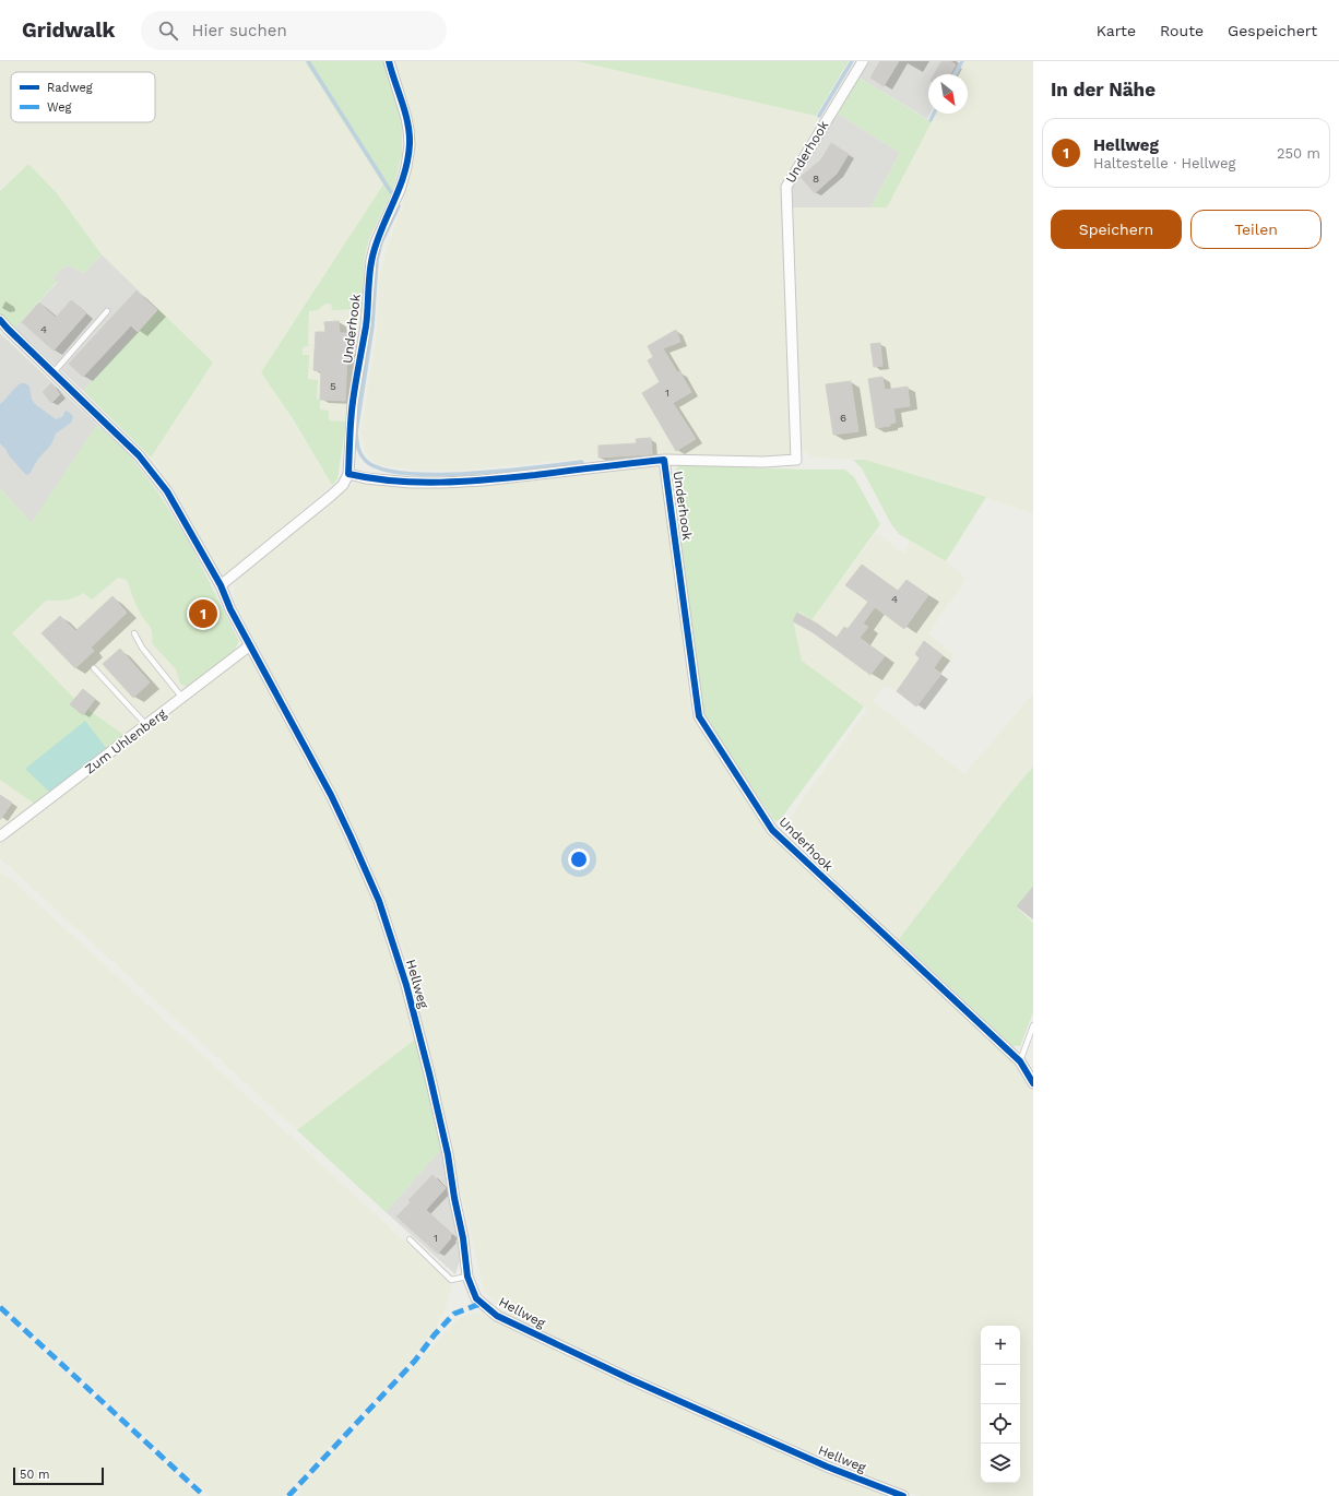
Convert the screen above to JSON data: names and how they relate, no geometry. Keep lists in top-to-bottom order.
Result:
{
  "streets": {
    "street": ["Underhook", "Zum Uhlenberg", "Hellweg"]
  },
  "crossings": [
    ["Zum Uhlenberg", "Hellweg"]
  ],
  "house_numbers": [
    "8",
    "4",
    "5",
    "1",
    "6",
    "4",
    "1"
  ],
  "legend": ["Radweg", "Weg"],
  "scale_bar": "50 m",
  "north": "bottom right",
  "page": {
    "header": "Gridwalk",
    "search": "Hier suchen",
    "nav": ["Karte", "Route", "Gespeichert"],
    "heading": "In der Nähe",
    "list": [
      {
        "mark": "1",
        "name": "Hellweg",
        "note": "Haltestelle · Hellweg",
        "value": "250 m"
      }
    ],
    "buttons": ["Speichern", "Teilen"],
    "pins": "1",
    "map_buttons": ["+", "−"],
    "scale": "50 m"
  }
}
